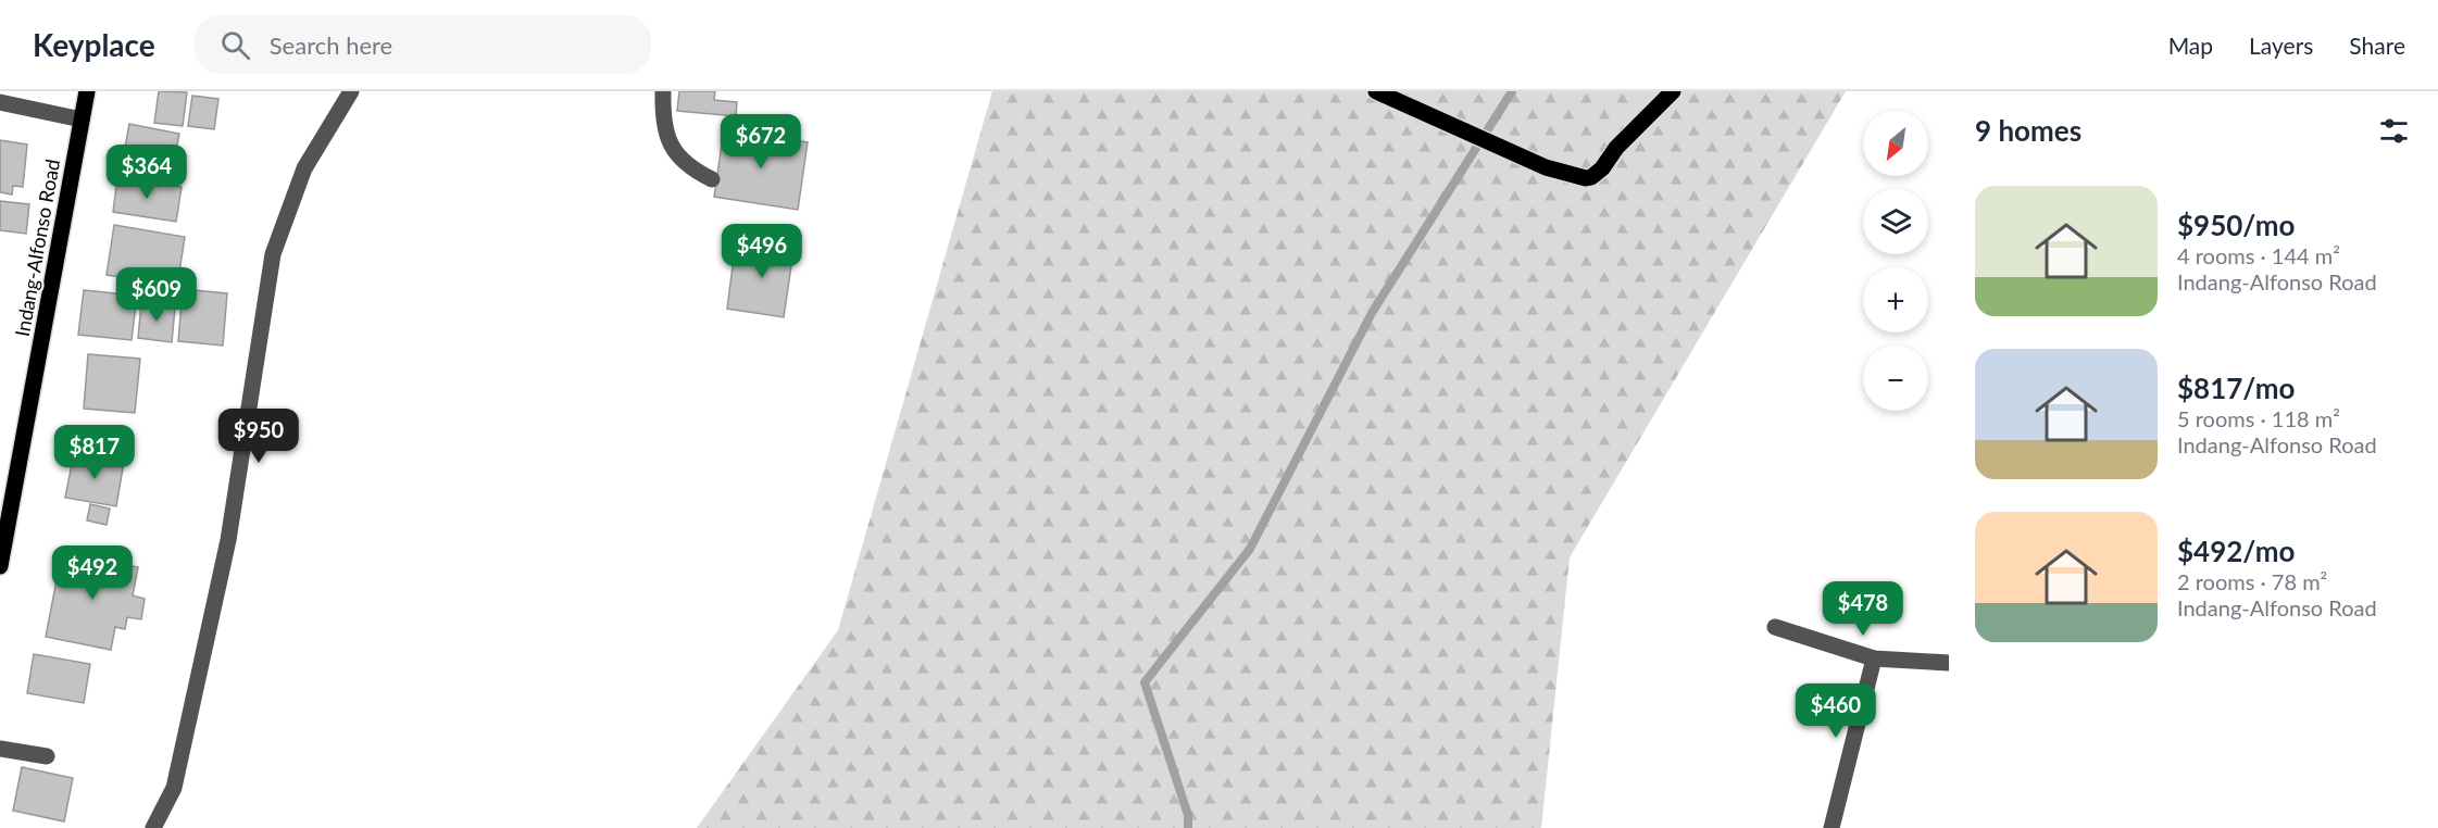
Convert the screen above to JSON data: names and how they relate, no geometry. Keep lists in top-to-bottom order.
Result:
{
  "streets": {
    "main road": ["Indang-Alfonso Road"]
  },
  "north": "bottom left",
  "page": {
    "header": "Keyplace",
    "search": "Search here",
    "nav": ["Map", "Layers", "Share"],
    "heading": "9 homes",
    "map_buttons": ["+", "−"],
    "price": [
      "$672",
      "$364",
      "$496",
      "$609",
      "$950",
      "$817",
      "$492",
      "$478",
      "$460"
    ],
    "list": [
      {
        "name": "$950/mo",
        "note": "4 rooms · 144 m² · Indang-Alfonso Road"
      },
      {
        "name": "$817/mo",
        "note": "5 rooms · 118 m² · Indang-Alfonso Road"
      },
      {
        "name": "$492/mo",
        "note": "2 rooms · 78 m² · Indang-Alfonso Road"
      }
    ]
  }
}
